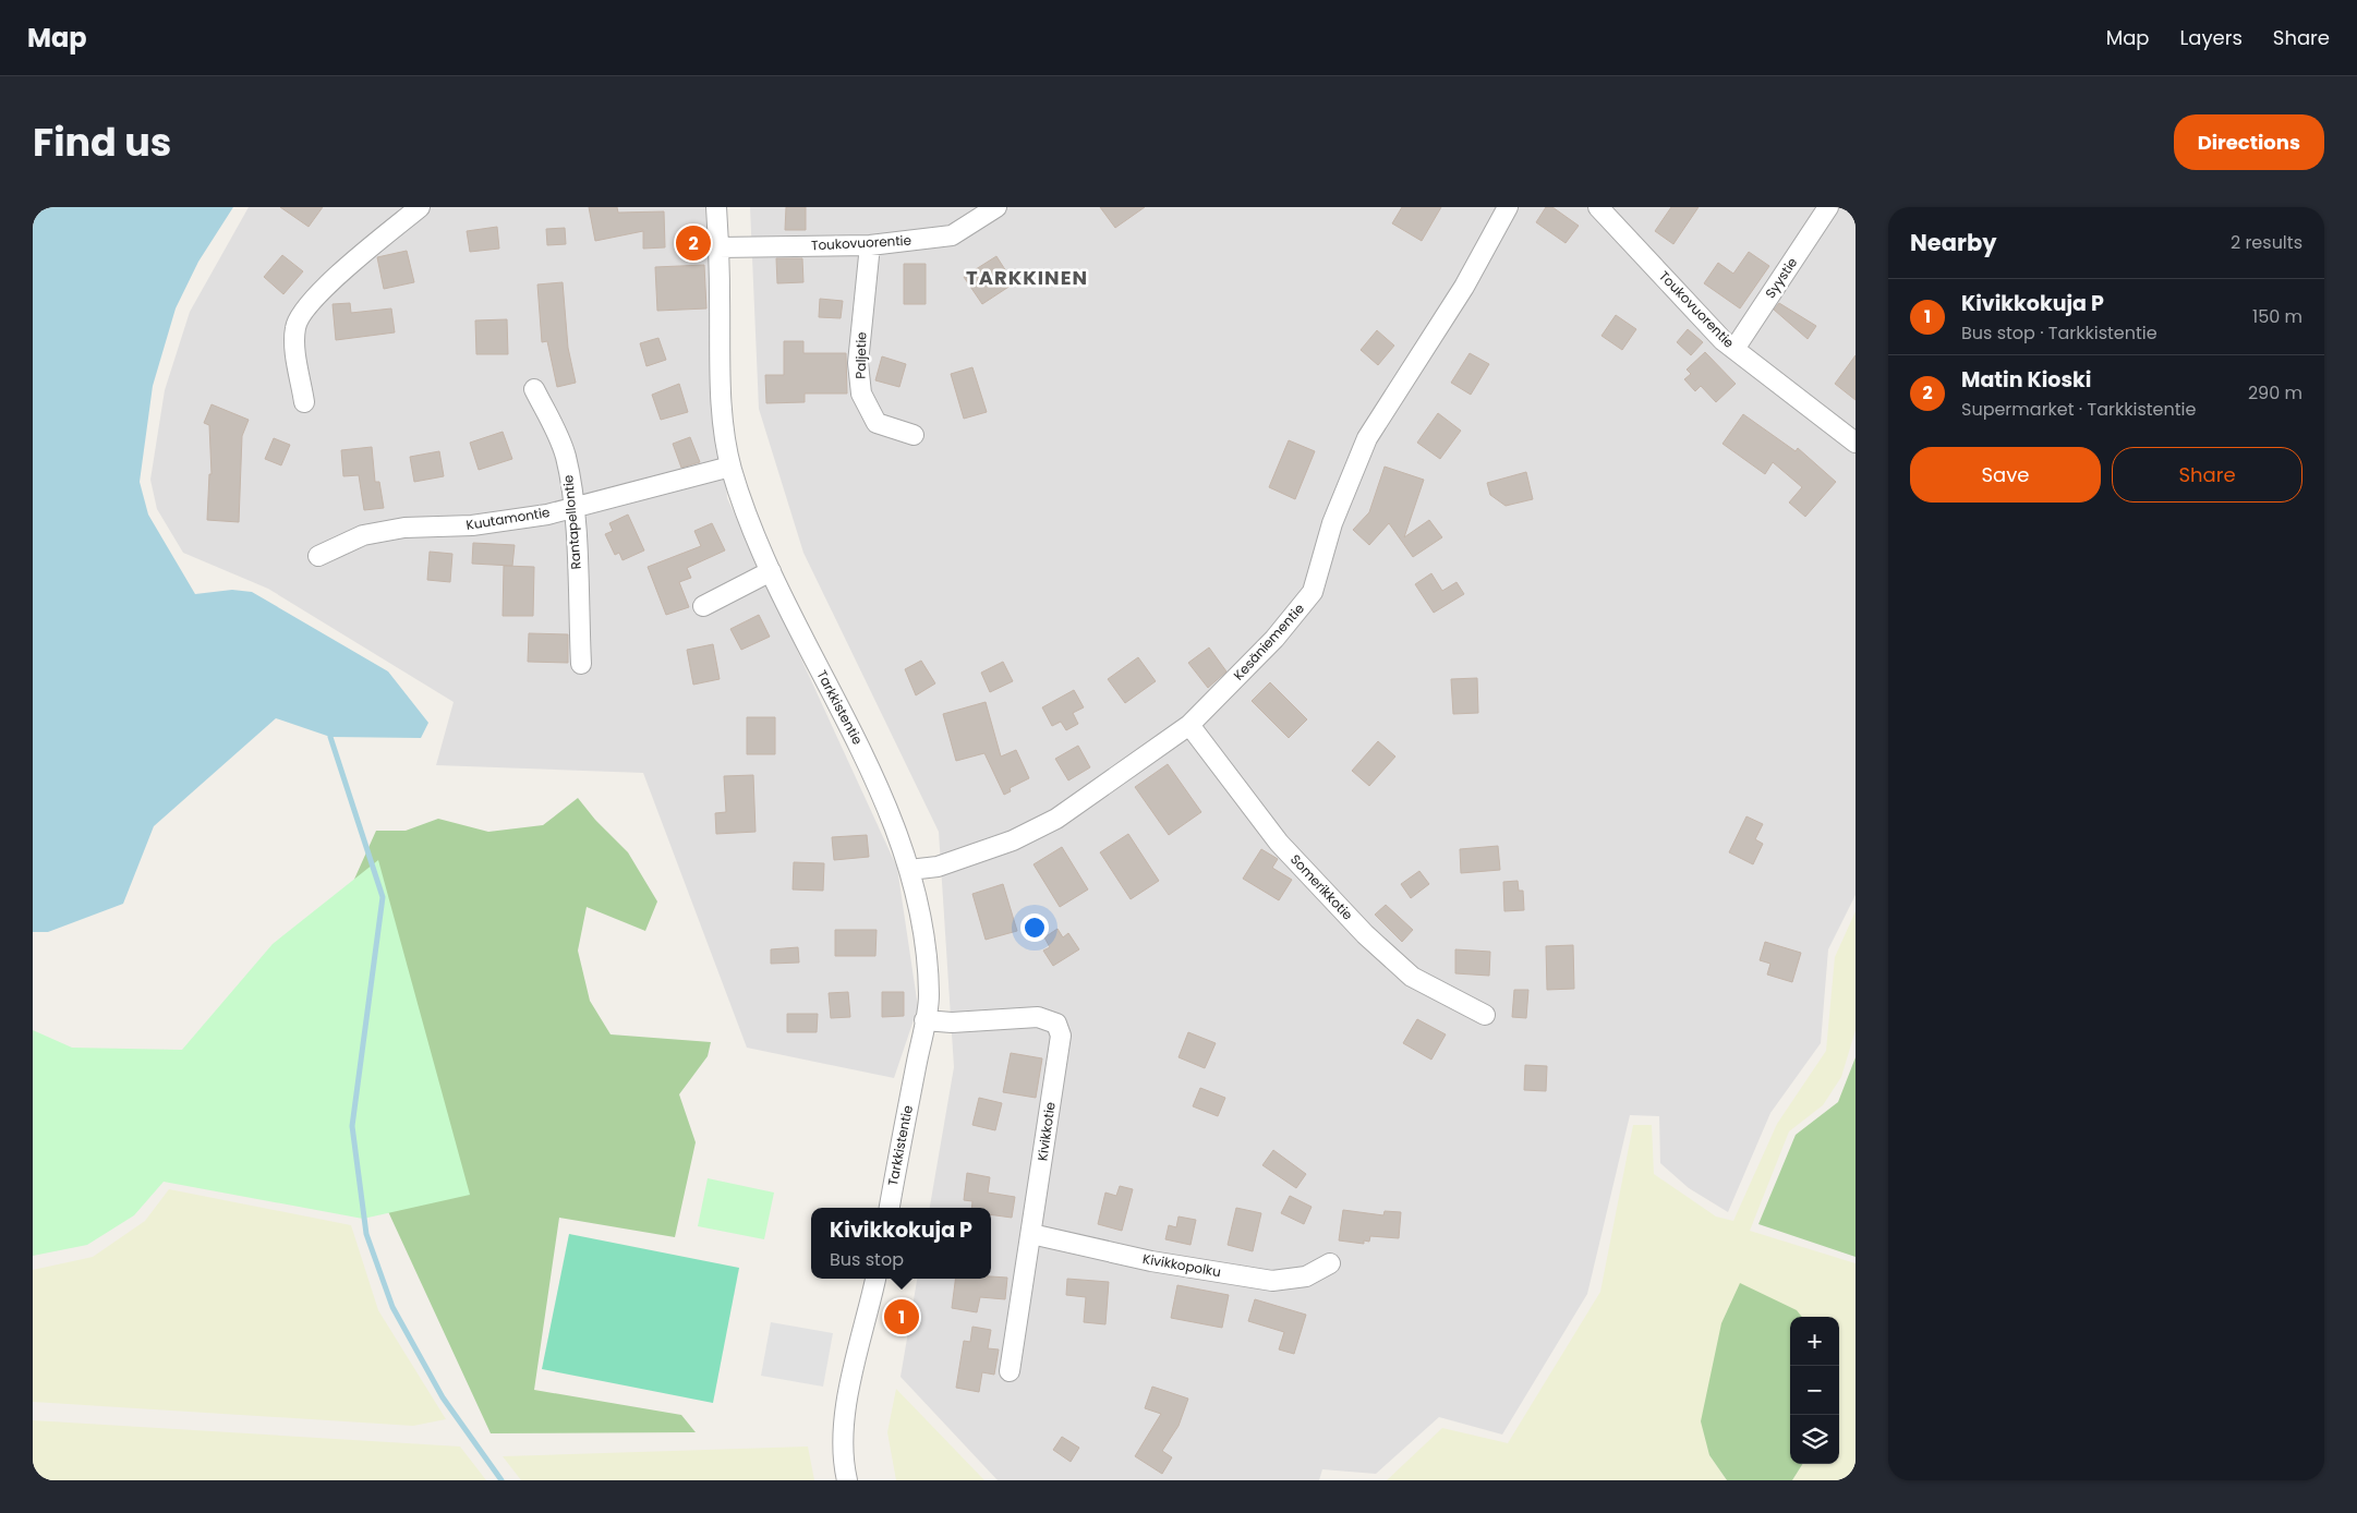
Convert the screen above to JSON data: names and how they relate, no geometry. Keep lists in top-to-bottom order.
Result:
{
  "streets": {
    "street": [
      "Toukovuorentie",
      "Syystie",
      "Paljetie",
      "Kuutamontie",
      "Rantapellontie",
      "Kesäniementie",
      "Tarkkistentie",
      "Somerikkotie",
      "Kivikkotie",
      "Kivikkopolku"
    ]
  },
  "crossings": [
    ["Toukovuorentie", "Syystie"],
    ["Toukovuorentie", "Paljetie"],
    ["Toukovuorentie", "Tarkkistentie"],
    ["Kuutamontie", "Rantapellontie"],
    ["Kuutamontie", "Tarkkistentie"],
    ["Kesäniementie", "Tarkkistentie"],
    ["Kesäniementie", "Somerikkotie"],
    ["Tarkkistentie", "Kivikkotie"],
    ["Kivikkotie", "Kivikkopolku"]
  ],
  "districts": ["TARKKINEN"],
  "page": {
    "header": "Map",
    "nav": ["Map", "Layers", "Share"],
    "title": "Find us",
    "buttons": [
      "Directions",
      ["Save", "Share"]
    ],
    "heading": ["Nearby", "2 results"],
    "pins": ["2", "1"],
    "list": [
      {
        "mark": "1",
        "name": "Kivikkokuja P",
        "note": "Bus stop · Tarkkistentie",
        "value": "150 m"
      },
      {
        "mark": "2",
        "name": "Matin Kioski",
        "note": "Supermarket · Tarkkistentie",
        "value": "290 m"
      }
    ],
    "popup": ["Kivikkokuja P", "Bus stop"],
    "map_buttons": ["+", "−"]
  }
}
